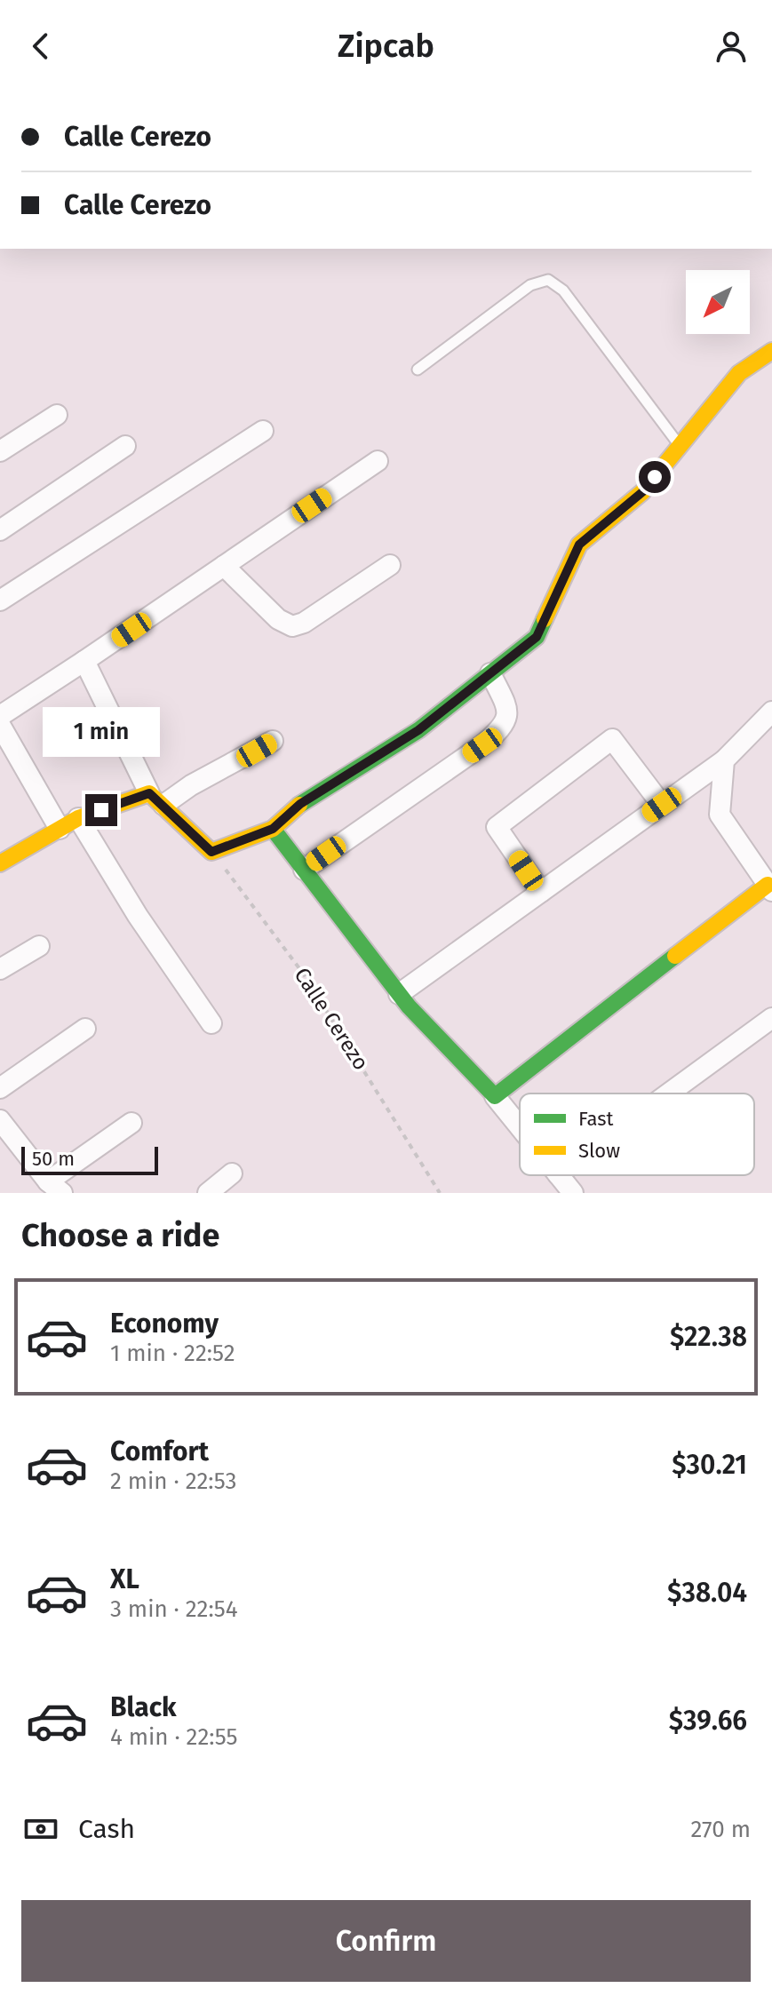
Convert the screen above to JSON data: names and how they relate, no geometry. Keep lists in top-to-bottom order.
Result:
{
  "streets": {
    "path": ["Calle Cerezo"]
  },
  "legend": ["Fast", "Slow"],
  "scale_bar": "50 m",
  "north": "bottom left",
  "page": {
    "header": "Zipcab",
    "banner": ["Calle Cerezo", "Calle Cerezo"],
    "bubble": "1 min",
    "scale": "50 m",
    "heading": "Choose a ride",
    "list": [
      {
        "name": "Economy",
        "note": "1 min · 22:52",
        "value": "$22.38"
      },
      {
        "name": "Comfort",
        "note": "2 min · 22:53",
        "value": "$30.21"
      },
      {
        "name": "XL",
        "note": "3 min · 22:54",
        "value": "$38.04"
      },
      {
        "name": "Black",
        "note": "4 min · 22:55",
        "value": "$39.66"
      }
    ],
    "pay": ["Cash", "270 m"],
    "buttons": "Confirm"
  }
}
